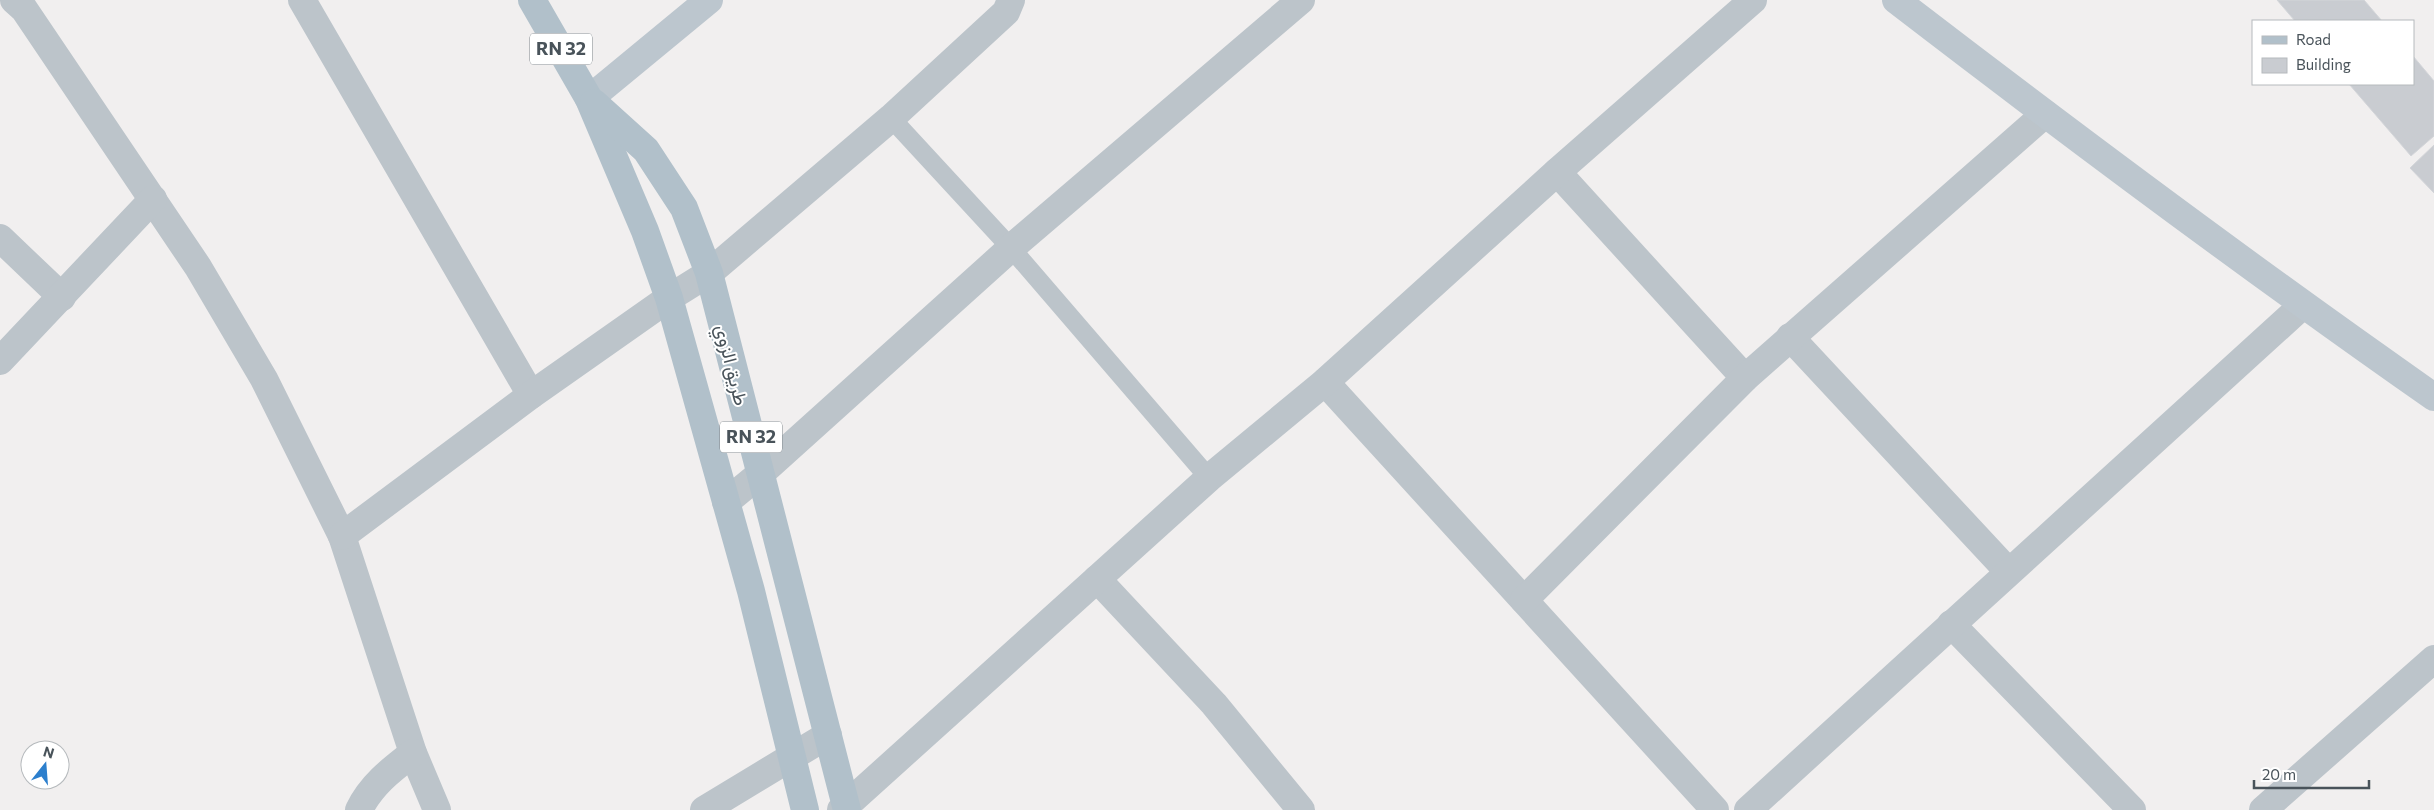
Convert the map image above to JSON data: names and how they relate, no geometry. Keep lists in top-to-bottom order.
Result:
{
  "streets": {
    "main road": ["RN 32", "طريق الزوي"]
  },
  "legend": ["Road", "Building"],
  "scale_bar": "20 m",
  "north": "top"
}
